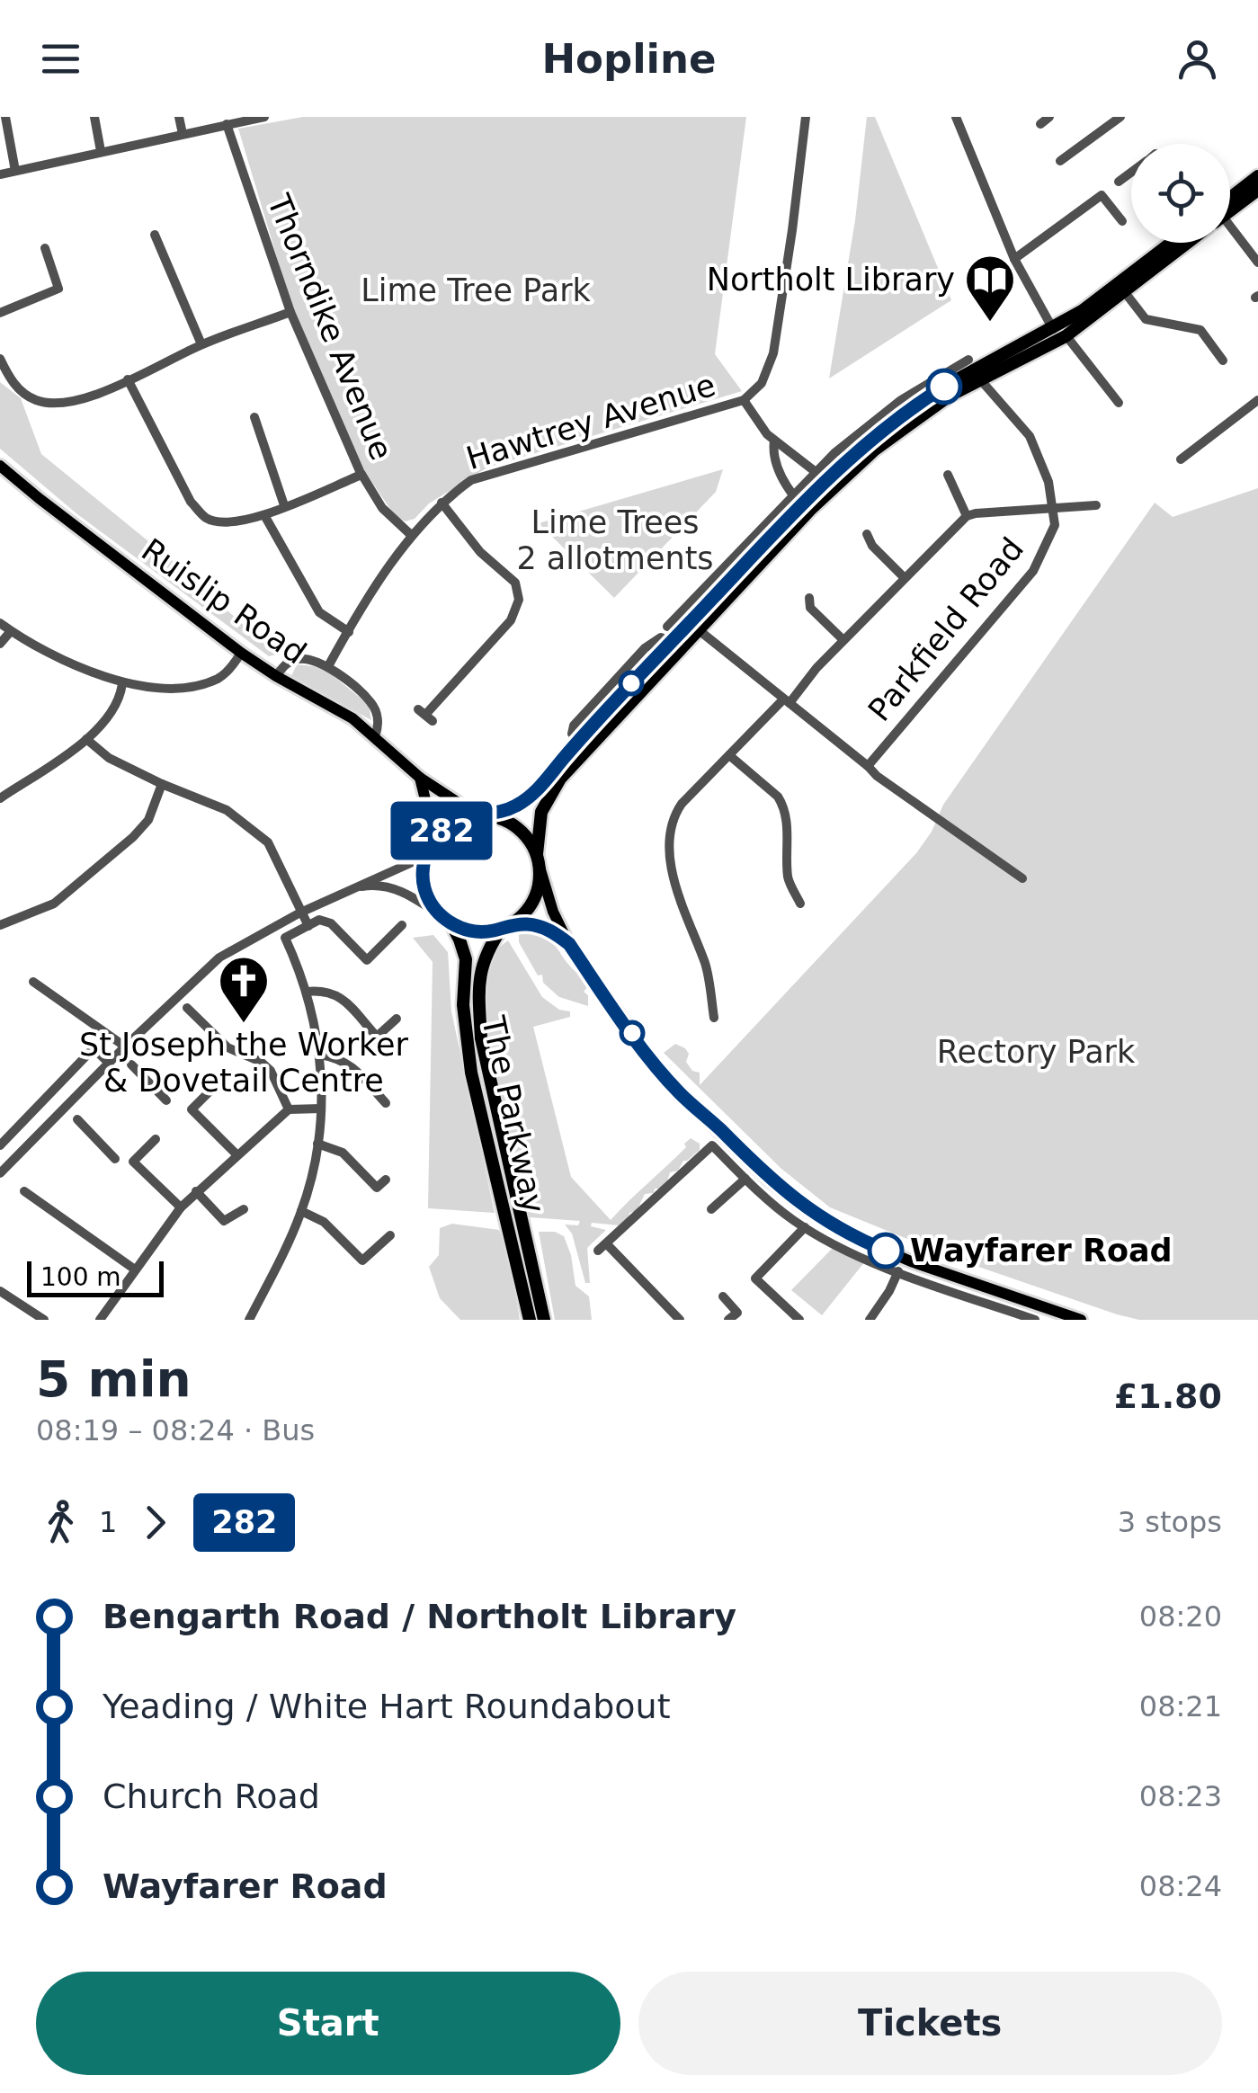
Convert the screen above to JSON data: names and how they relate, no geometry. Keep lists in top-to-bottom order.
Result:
{
  "streets": {
    "highway": ["The Parkway"],
    "main road": ["Ruislip Road"],
    "street": ["Thorndike Avenue", "Hawtrey Avenue", "Parkfield Road"]
  },
  "crossings": [
    ["Thorndike Avenue", "Hawtrey Avenue"],
    ["Ruislip Road", "The Parkway"]
  ],
  "parks": ["Lime Tree Park", "Lime Trees 2 allotments", "Rectory Park"],
  "places": {
    "library": ["Northolt Library"],
    "church": ["St Joseph the Worker & Dovetail Centre"],
    "other": ["Wayfarer Road"]
  },
  "lines": ["bus line 282"],
  "scale_bar": "100 m",
  "page": {
    "header": "Hopline",
    "on_map": "282",
    "scale": "100 m",
    "heading": ["5 min", "08:19 – 08:24 · Bus", "£1.80"],
    "legs": ["1", "282", "3 stops"],
    "list": [
      {
        "name": "Bengarth Road / Northolt Library",
        "value": "08:20"
      },
      {
        "name": "Yeading / White Hart Roundabout",
        "value": "08:21"
      },
      {
        "name": "Church Road",
        "value": "08:23"
      },
      {
        "name": "Wayfarer Road",
        "value": "08:24"
      }
    ],
    "buttons": ["Start", "Tickets"]
  }
}
